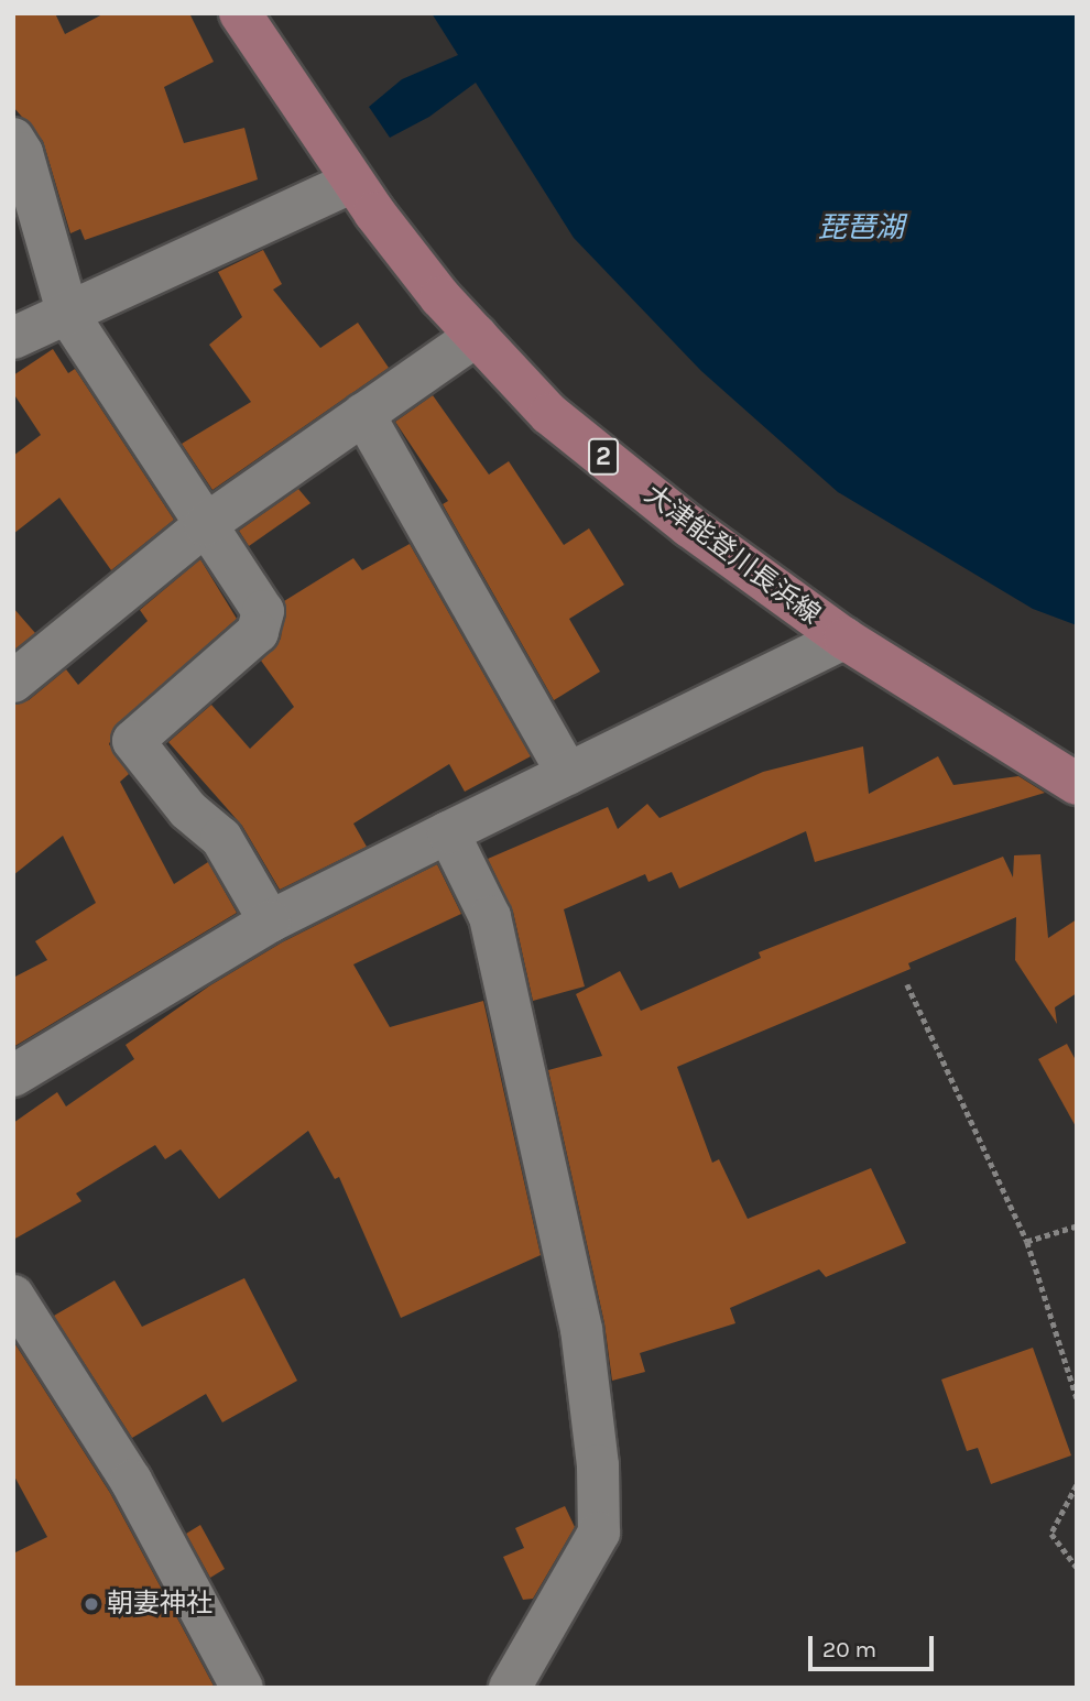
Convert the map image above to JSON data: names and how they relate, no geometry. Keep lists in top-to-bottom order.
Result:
{
  "streets": {
    "main road": ["2", "大津能登川長浜線"]
  },
  "water": ["琵琶湖"],
  "places": ["朝妻神社"],
  "scale_bar": "20 m"
}
